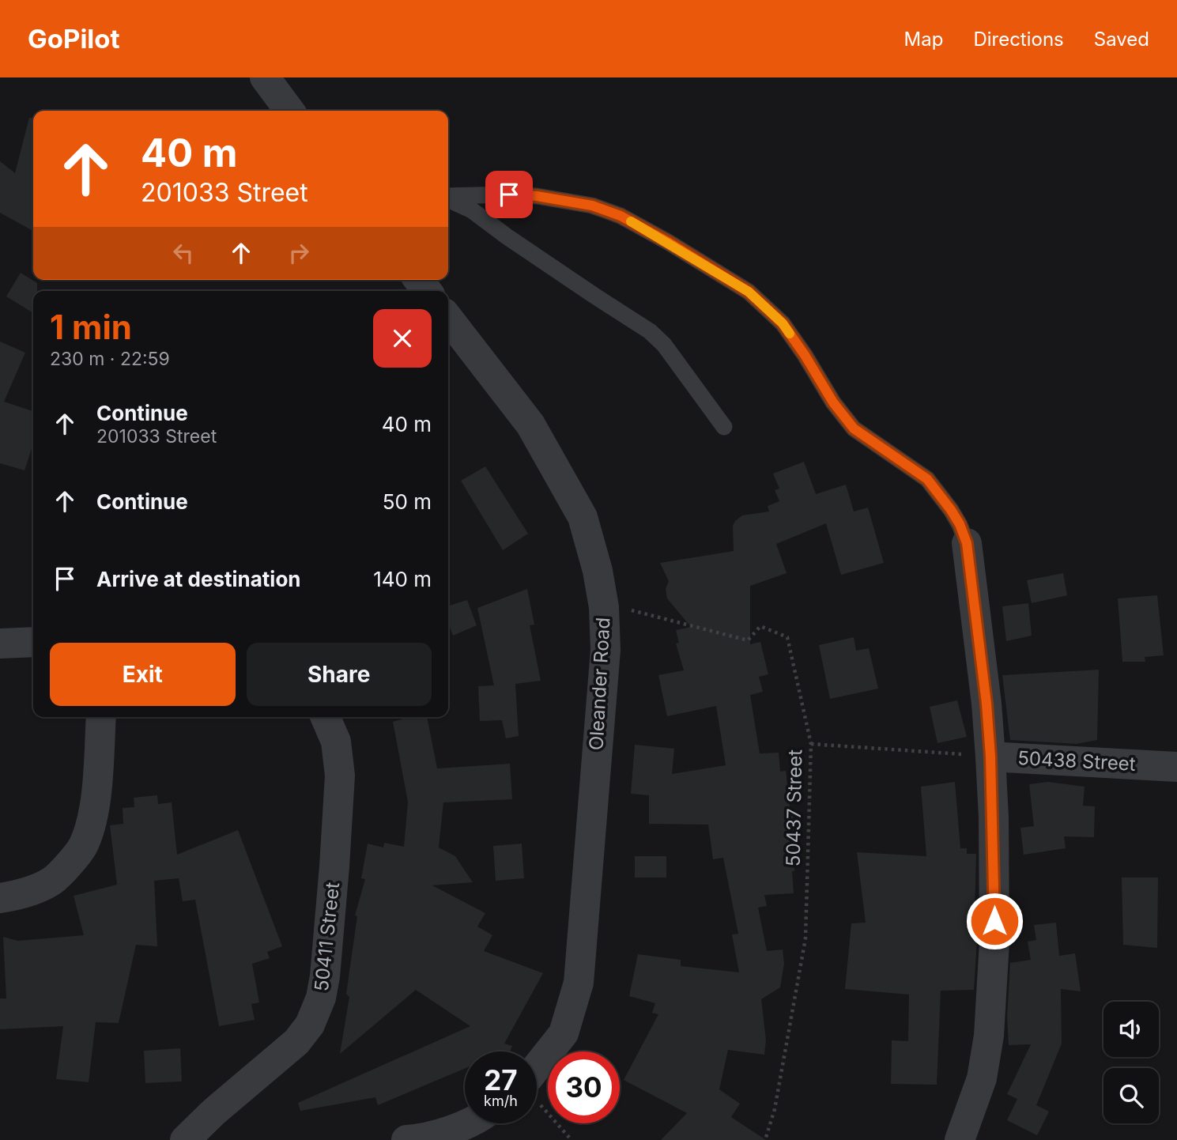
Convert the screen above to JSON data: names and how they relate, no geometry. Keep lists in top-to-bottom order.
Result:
{
  "streets": {
    "street": ["Oleander Road", "50438 Street", "50411 Street"],
    "path": ["50437 Street"]
  },
  "crossings": [
    ["Oleander Road", "50437 Street"],
    ["50438 Street", "50437 Street"]
  ],
  "page": {
    "header": "GoPilot",
    "nav": ["Map", "Directions", "Saved"],
    "turn": ["40 m", "201033 Street"],
    "heading": ["1 min", "230 m · 22:59"],
    "list": [
      {
        "name": "Continue",
        "note": "201033 Street",
        "value": "40 m"
      },
      {
        "name": "Continue",
        "value": "50 m"
      },
      {
        "name": "Arrive at destination",
        "value": "140 m"
      }
    ],
    "buttons": ["Exit", "Share"],
    "speed": "27 km/h",
    "limit": "30"
  }
}
